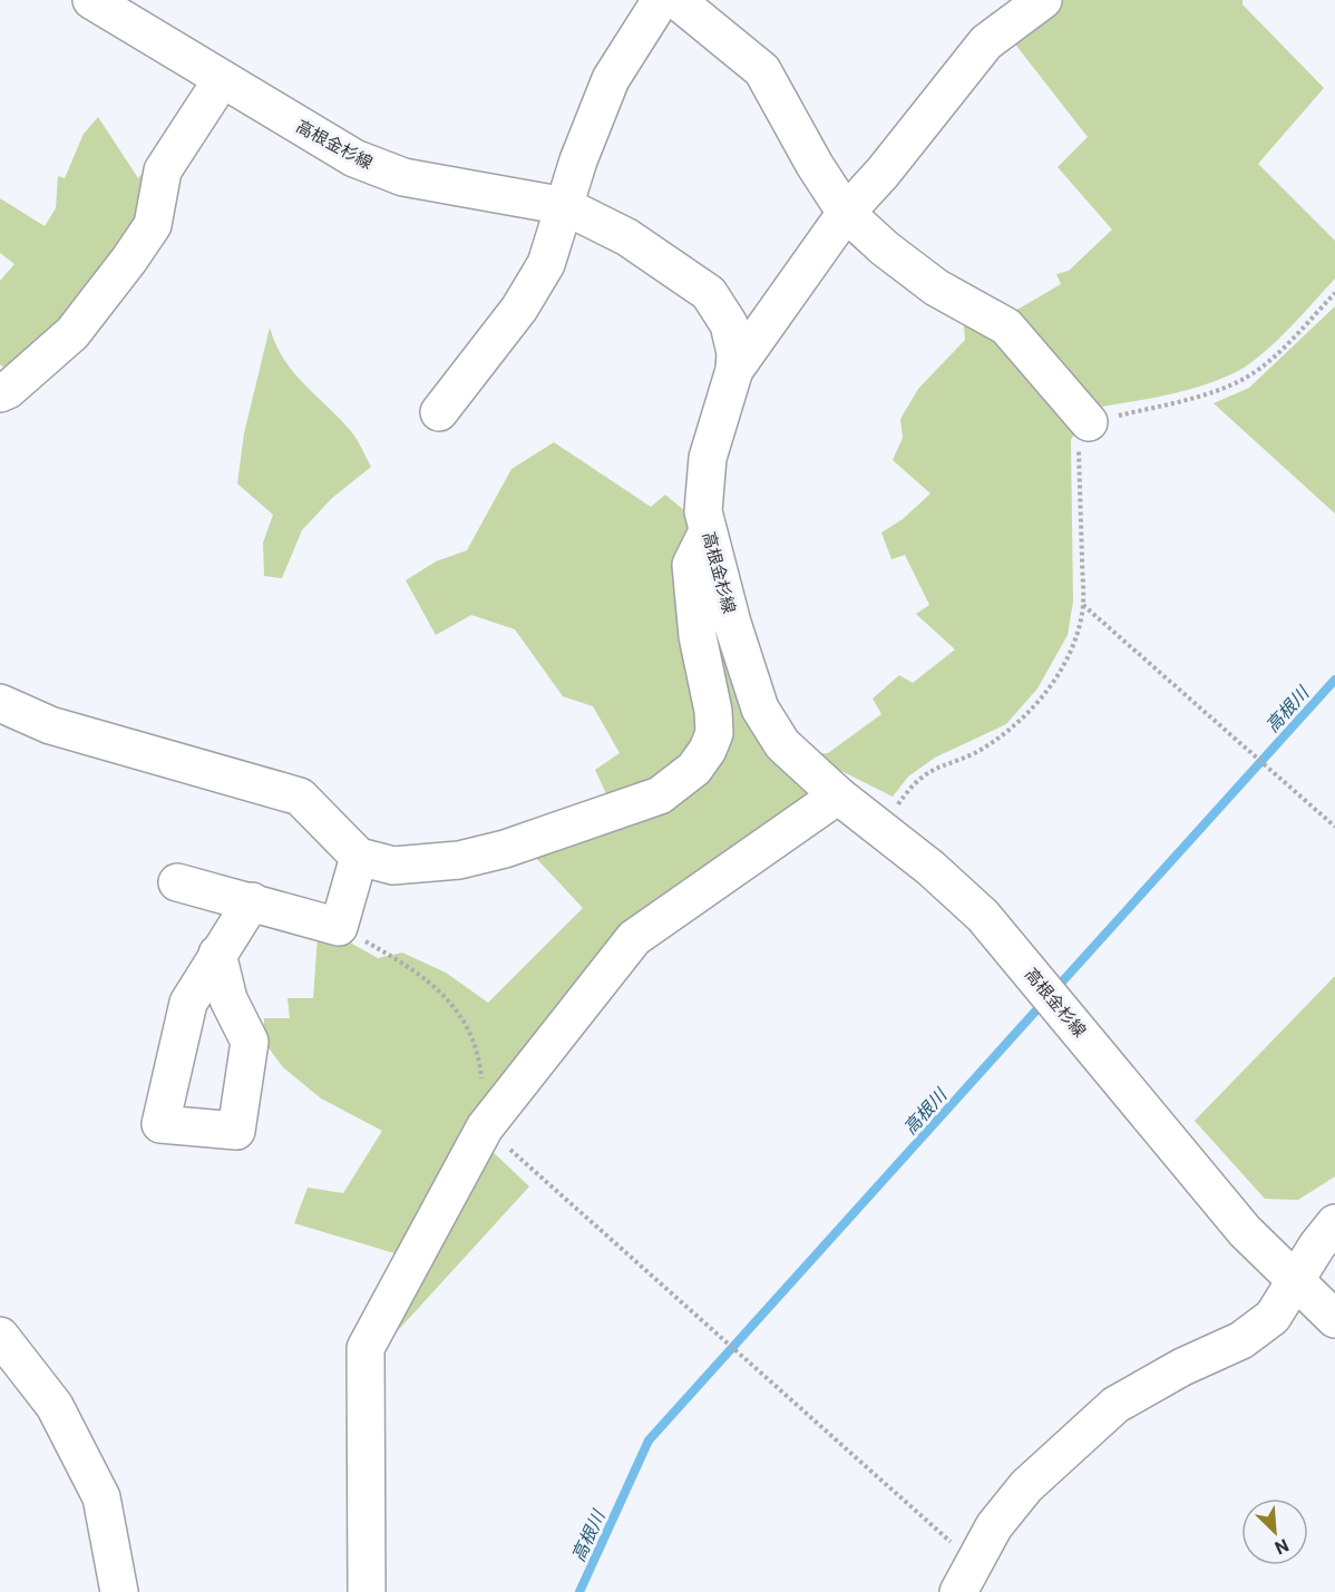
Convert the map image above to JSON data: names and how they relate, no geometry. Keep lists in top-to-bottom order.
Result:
{
  "streets": {
    "street": ["高根金杉線"]
  },
  "water": ["高根川"],
  "north": "bottom right"
}
